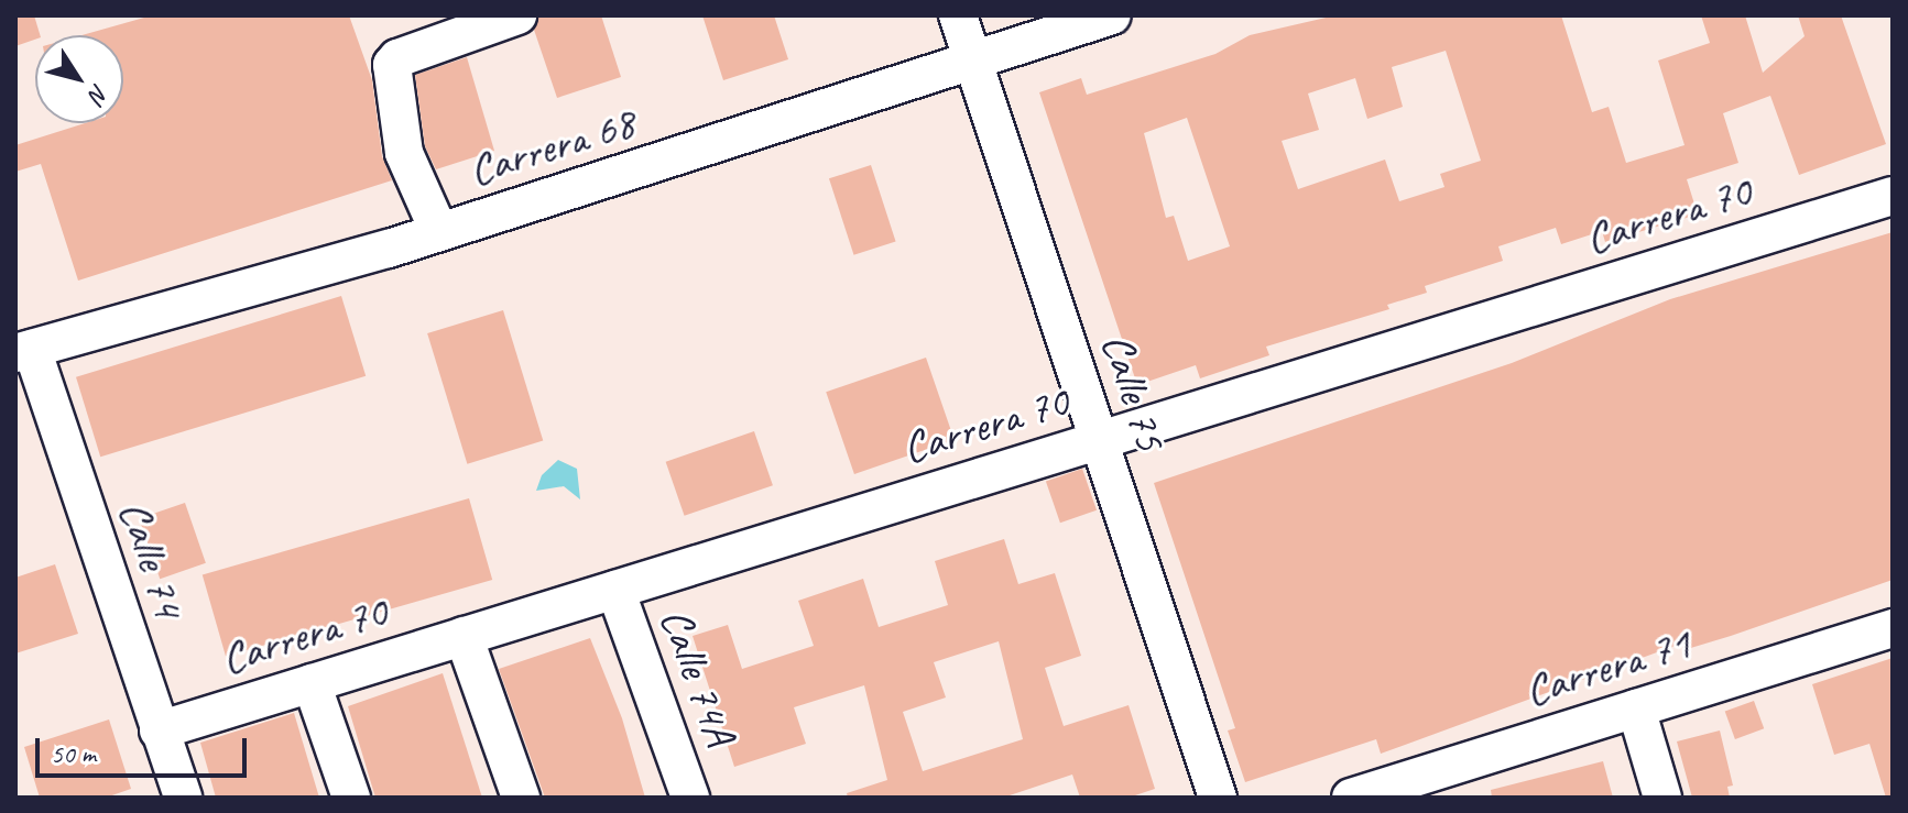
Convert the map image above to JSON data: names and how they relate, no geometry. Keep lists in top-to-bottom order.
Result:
{
  "streets": {
    "street": [
      "Carrera 68",
      "Carrera 70",
      "Calle 75",
      "Calle 74",
      "Carrera 71",
      "Calle 74A"
    ]
  },
  "crossings": [
    ["Carrera 68", "Calle 75"],
    ["Carrera 68", "Calle 74"],
    ["Carrera 70", "Calle 75"],
    ["Carrera 70", "Calle 74"],
    ["Carrera 70", "Calle 74A"]
  ],
  "scale_bar": "50 m",
  "north": "bottom right"
}
